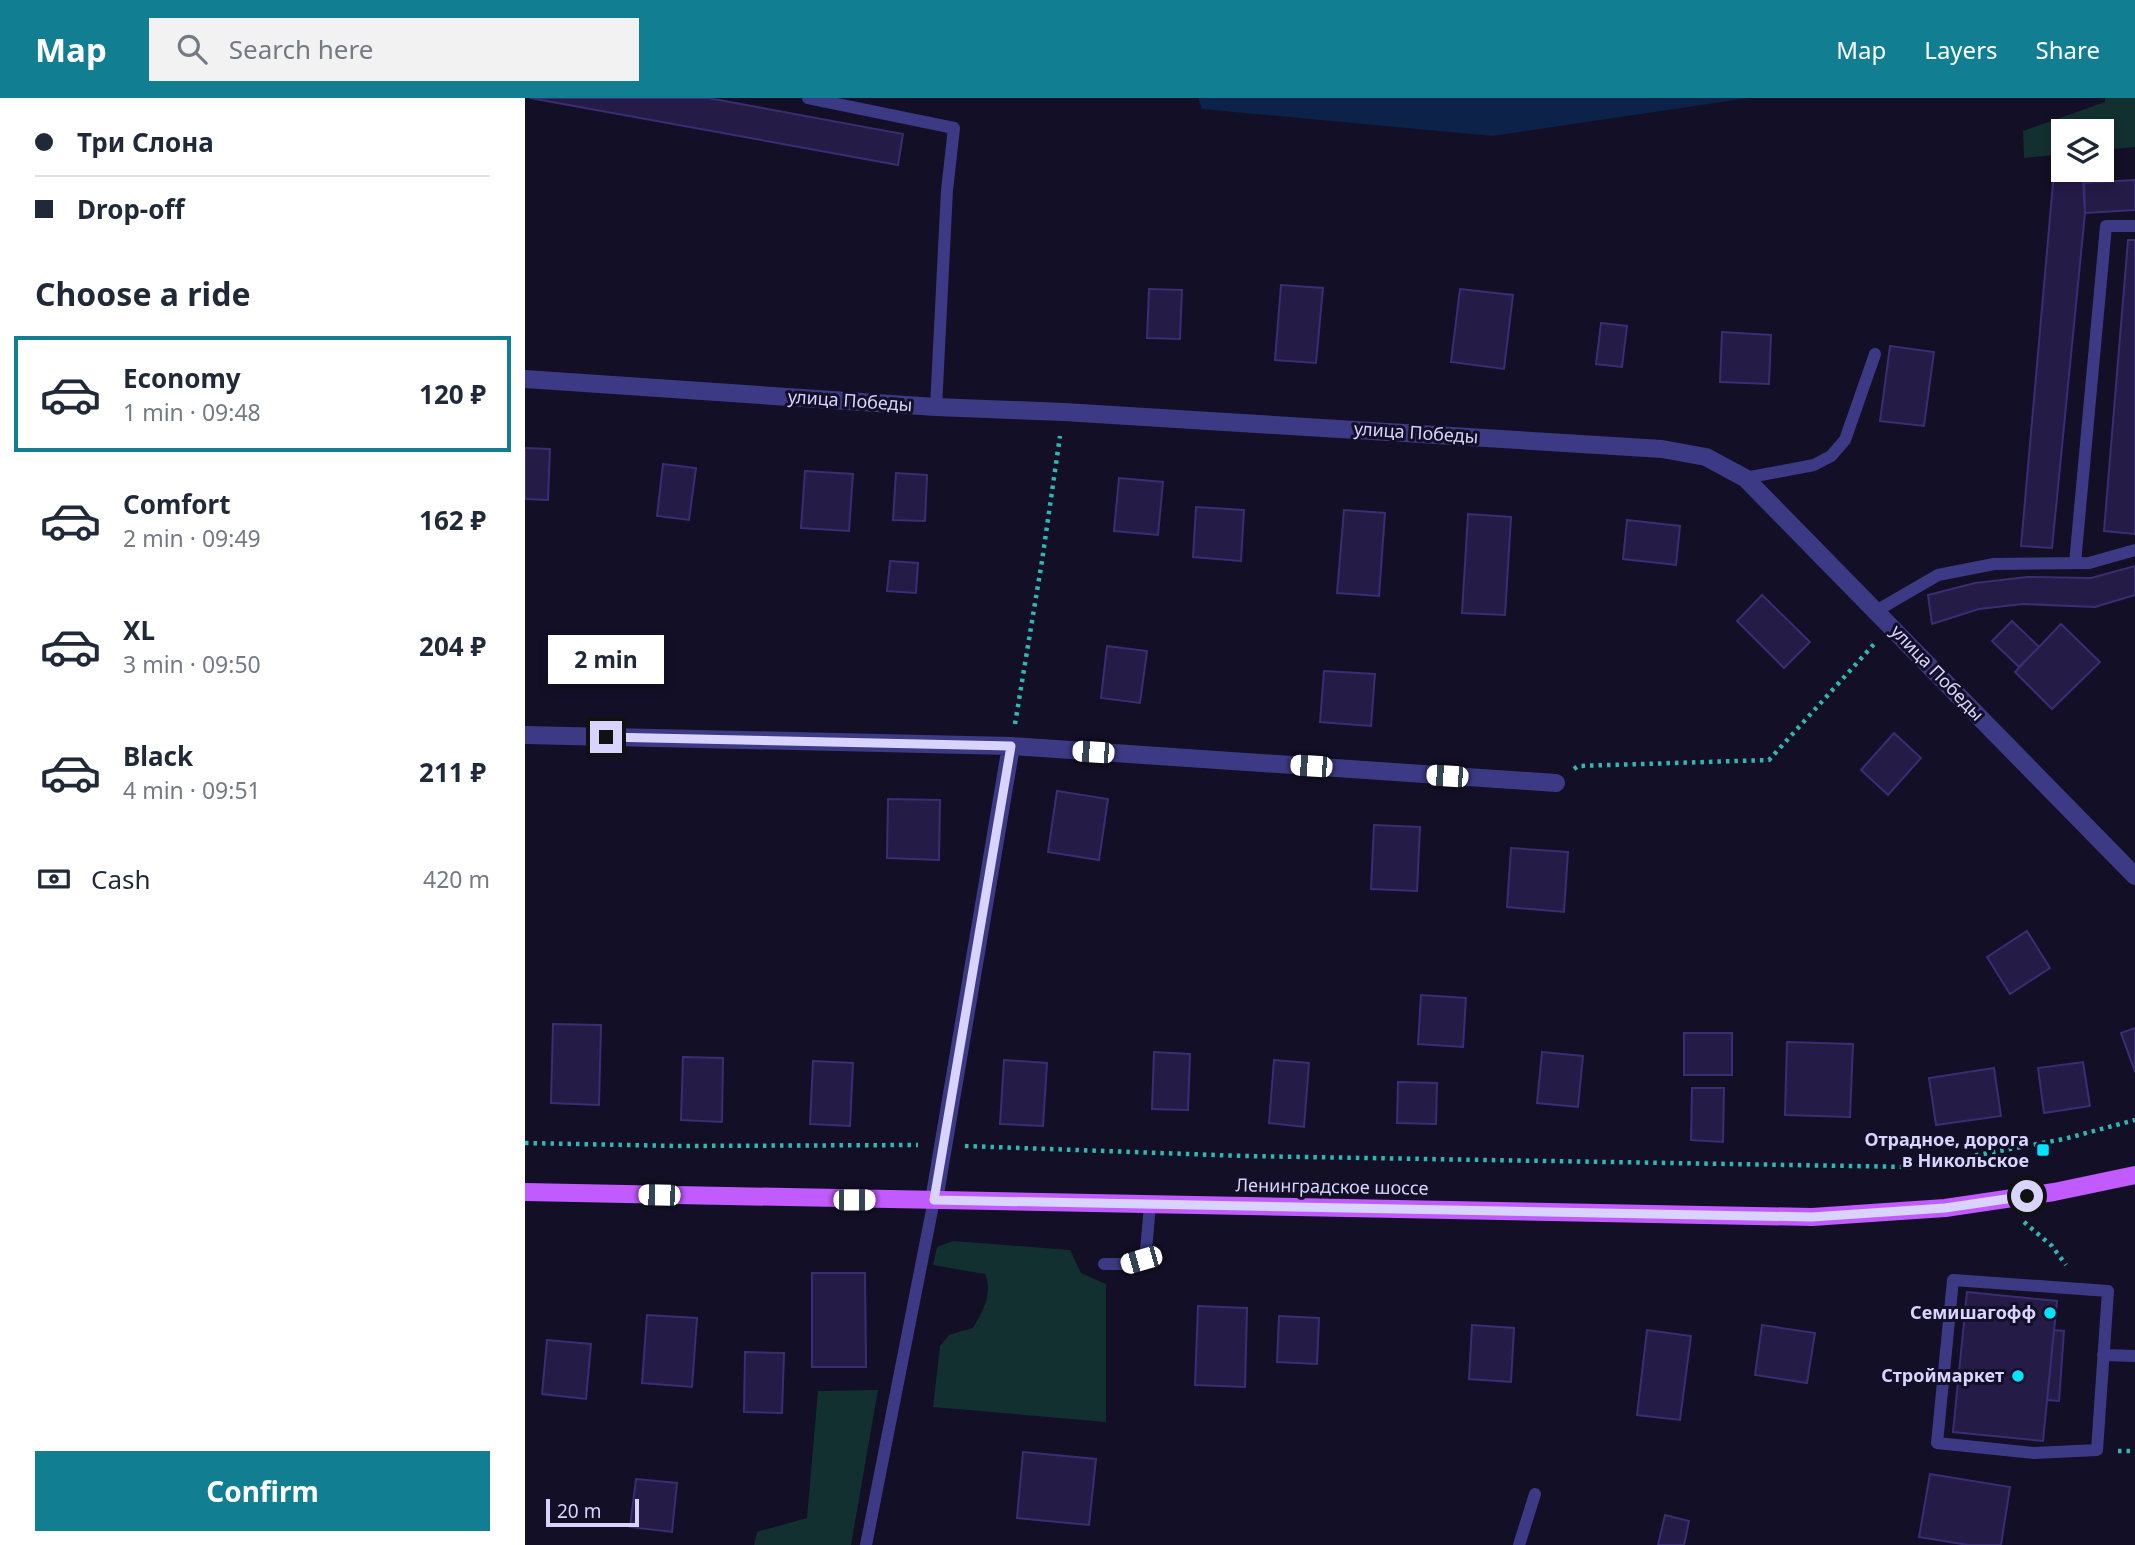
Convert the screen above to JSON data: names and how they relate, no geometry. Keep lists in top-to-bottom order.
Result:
{
  "streets": {
    "main road": ["Ленинградское шоссе"],
    "street": ["улица Победы"]
  },
  "places": {
    "transit": ["Отрадное, дорога в Никольское"],
    "other": ["Семишагофф", "Строймаркет"]
  },
  "scale_bar": "20 m",
  "page": {
    "header": "Map",
    "search": "Search here",
    "nav": ["Map", "Layers", "Share"],
    "banner": ["Три Слона", "Drop-off"],
    "heading": "Choose a ride",
    "list": [
      {
        "name": "Economy",
        "note": "1 min · 09:48",
        "value": "120 ₽"
      },
      {
        "name": "Comfort",
        "note": "2 min · 09:49",
        "value": "162 ₽"
      },
      {
        "name": "XL",
        "note": "3 min · 09:50",
        "value": "204 ₽"
      },
      {
        "name": "Black",
        "note": "4 min · 09:51",
        "value": "211 ₽"
      }
    ],
    "bubble": "2 min",
    "pay": ["Cash", "420 m"],
    "buttons": "Confirm",
    "scale": "20 m"
  }
}
